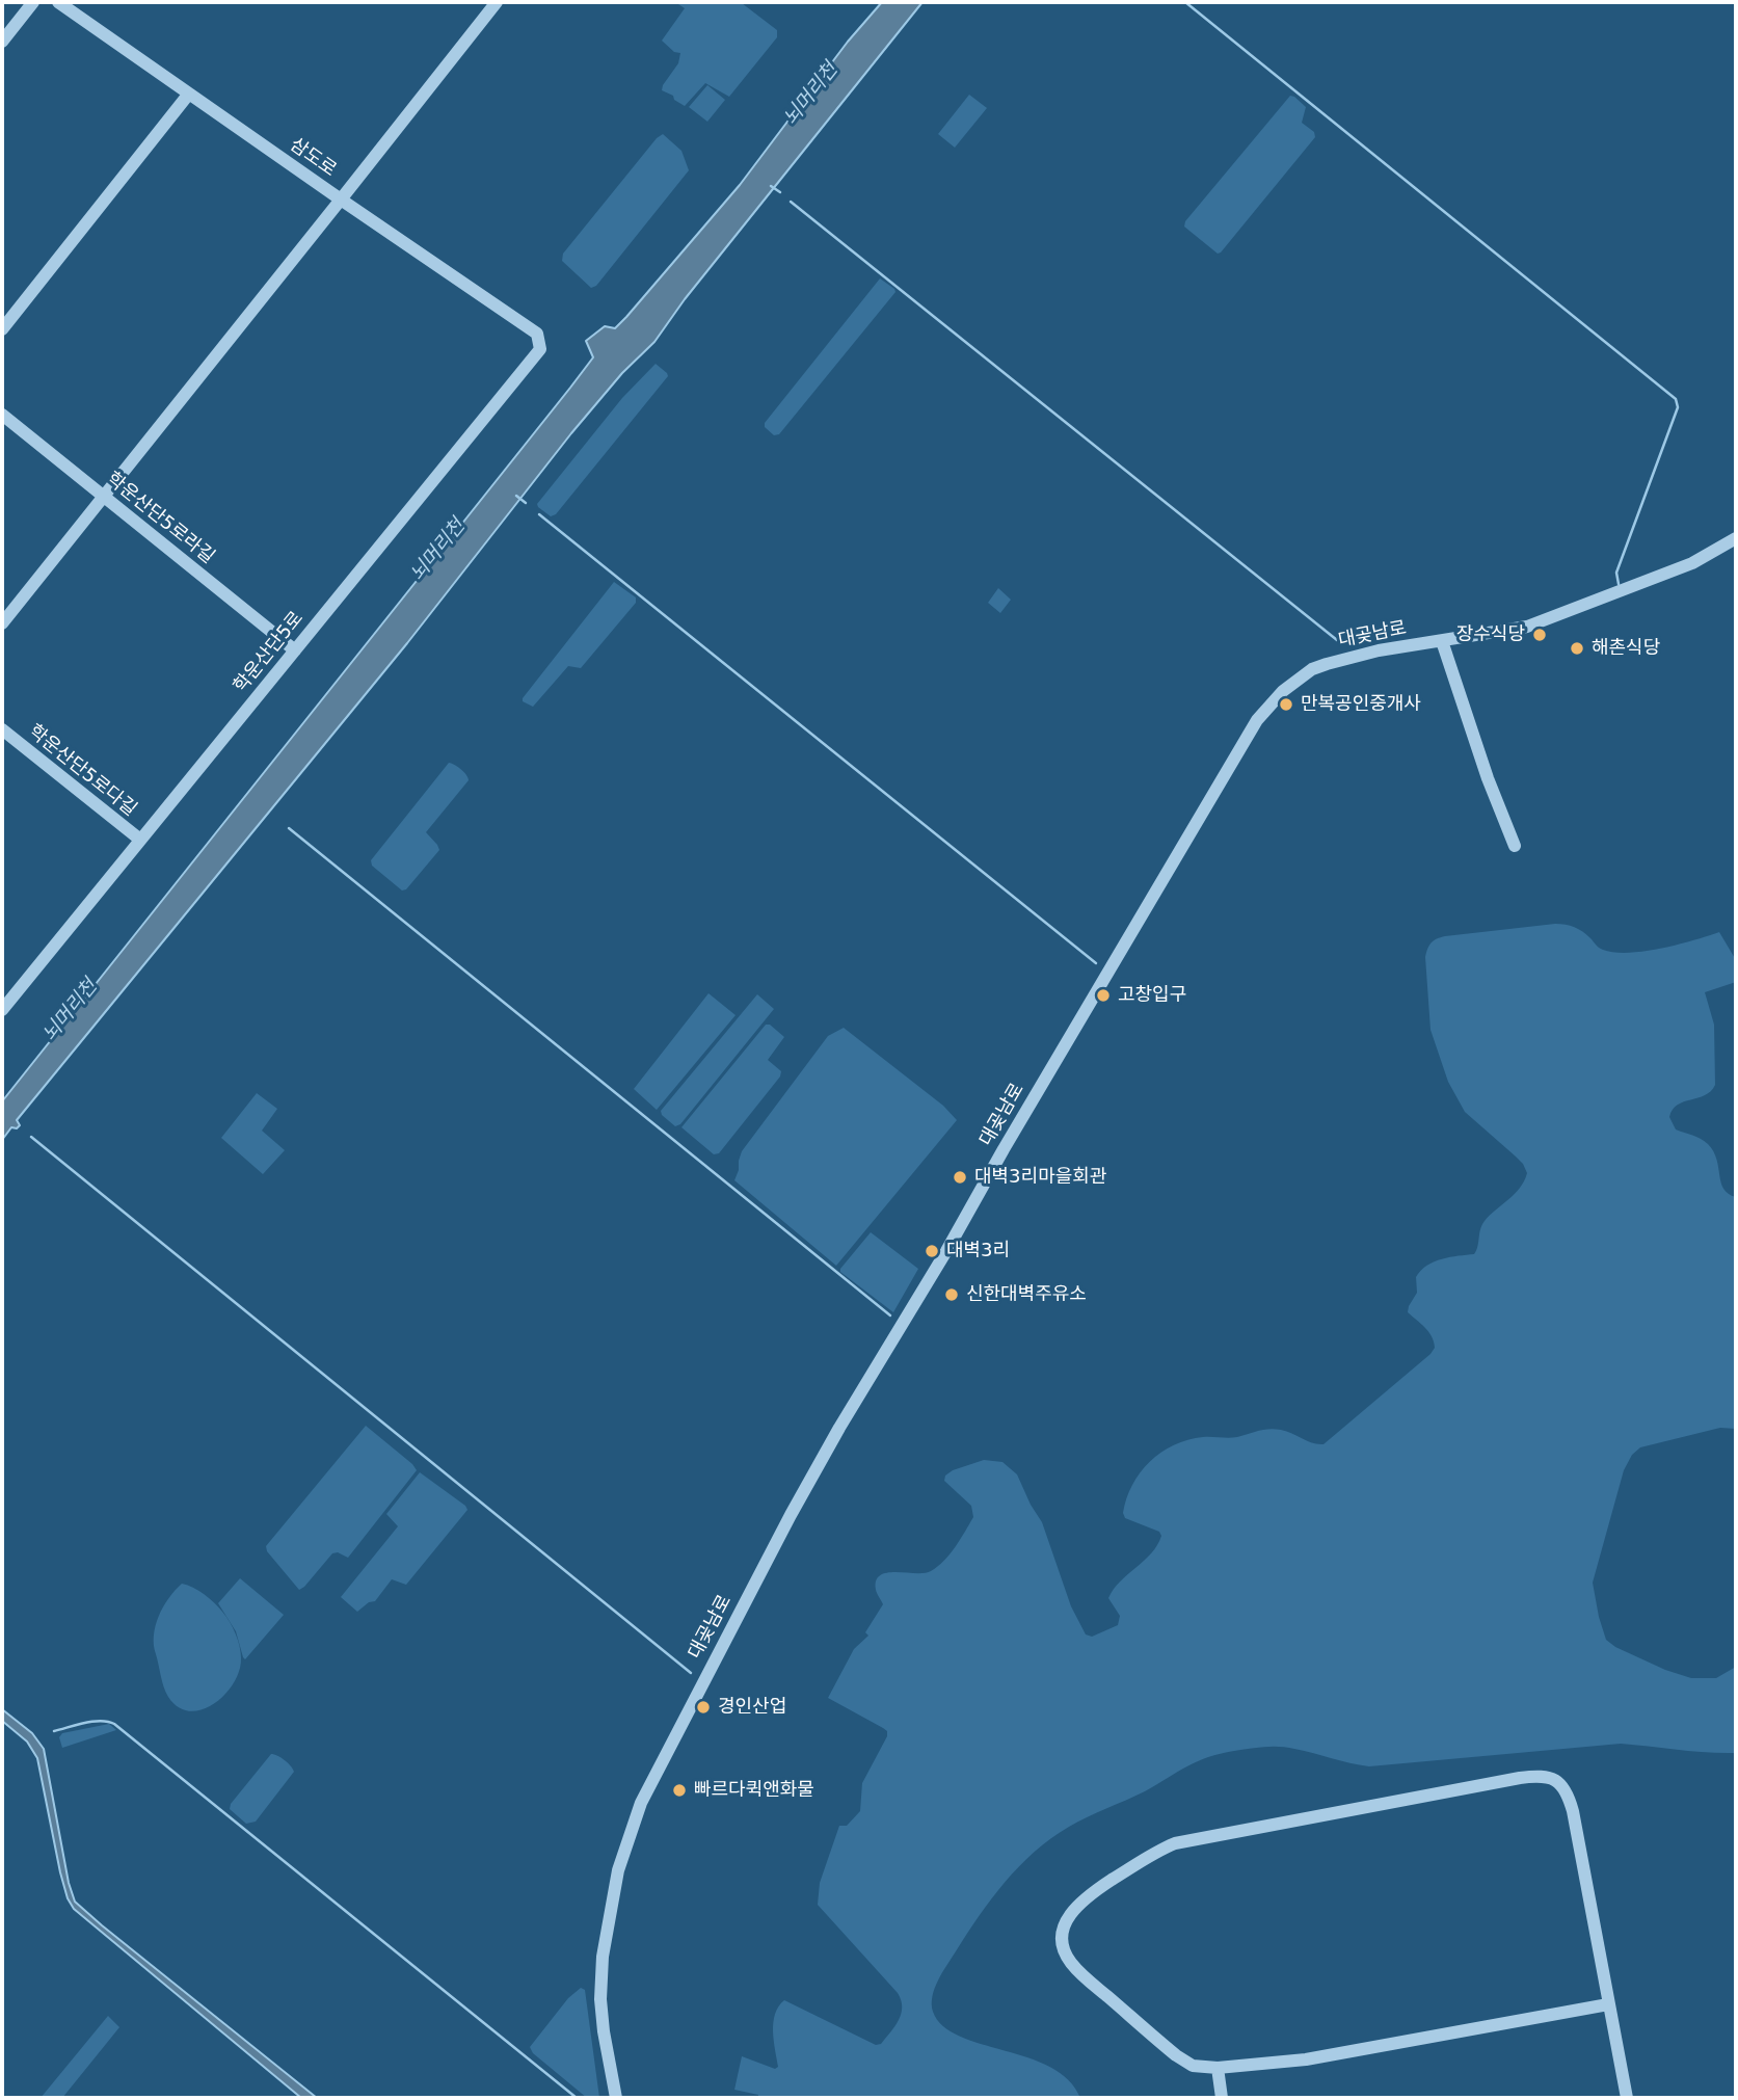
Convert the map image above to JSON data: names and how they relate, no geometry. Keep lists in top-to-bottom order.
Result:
{
  "streets": {
    "street": [
      "삼도로",
      "학운산단5로라길",
      "대곶남로",
      "학운산단5로",
      "학운산단5로다길"
    ]
  },
  "crossings": [
    ["삼도로", "학운산단5로"],
    ["학운산단5로라길", "학운산단5로"],
    ["학운산단5로", "학운산단5로다길"]
  ],
  "water": ["뇌머리천"],
  "places": [
    "장수식당",
    "해촌식당",
    "만복공인중개사",
    "고창입구",
    "대벽3리마을회관",
    "대벽3리",
    "신한대벽주유소",
    "경인산업",
    "빠르다퀵앤화물"
  ]
}
